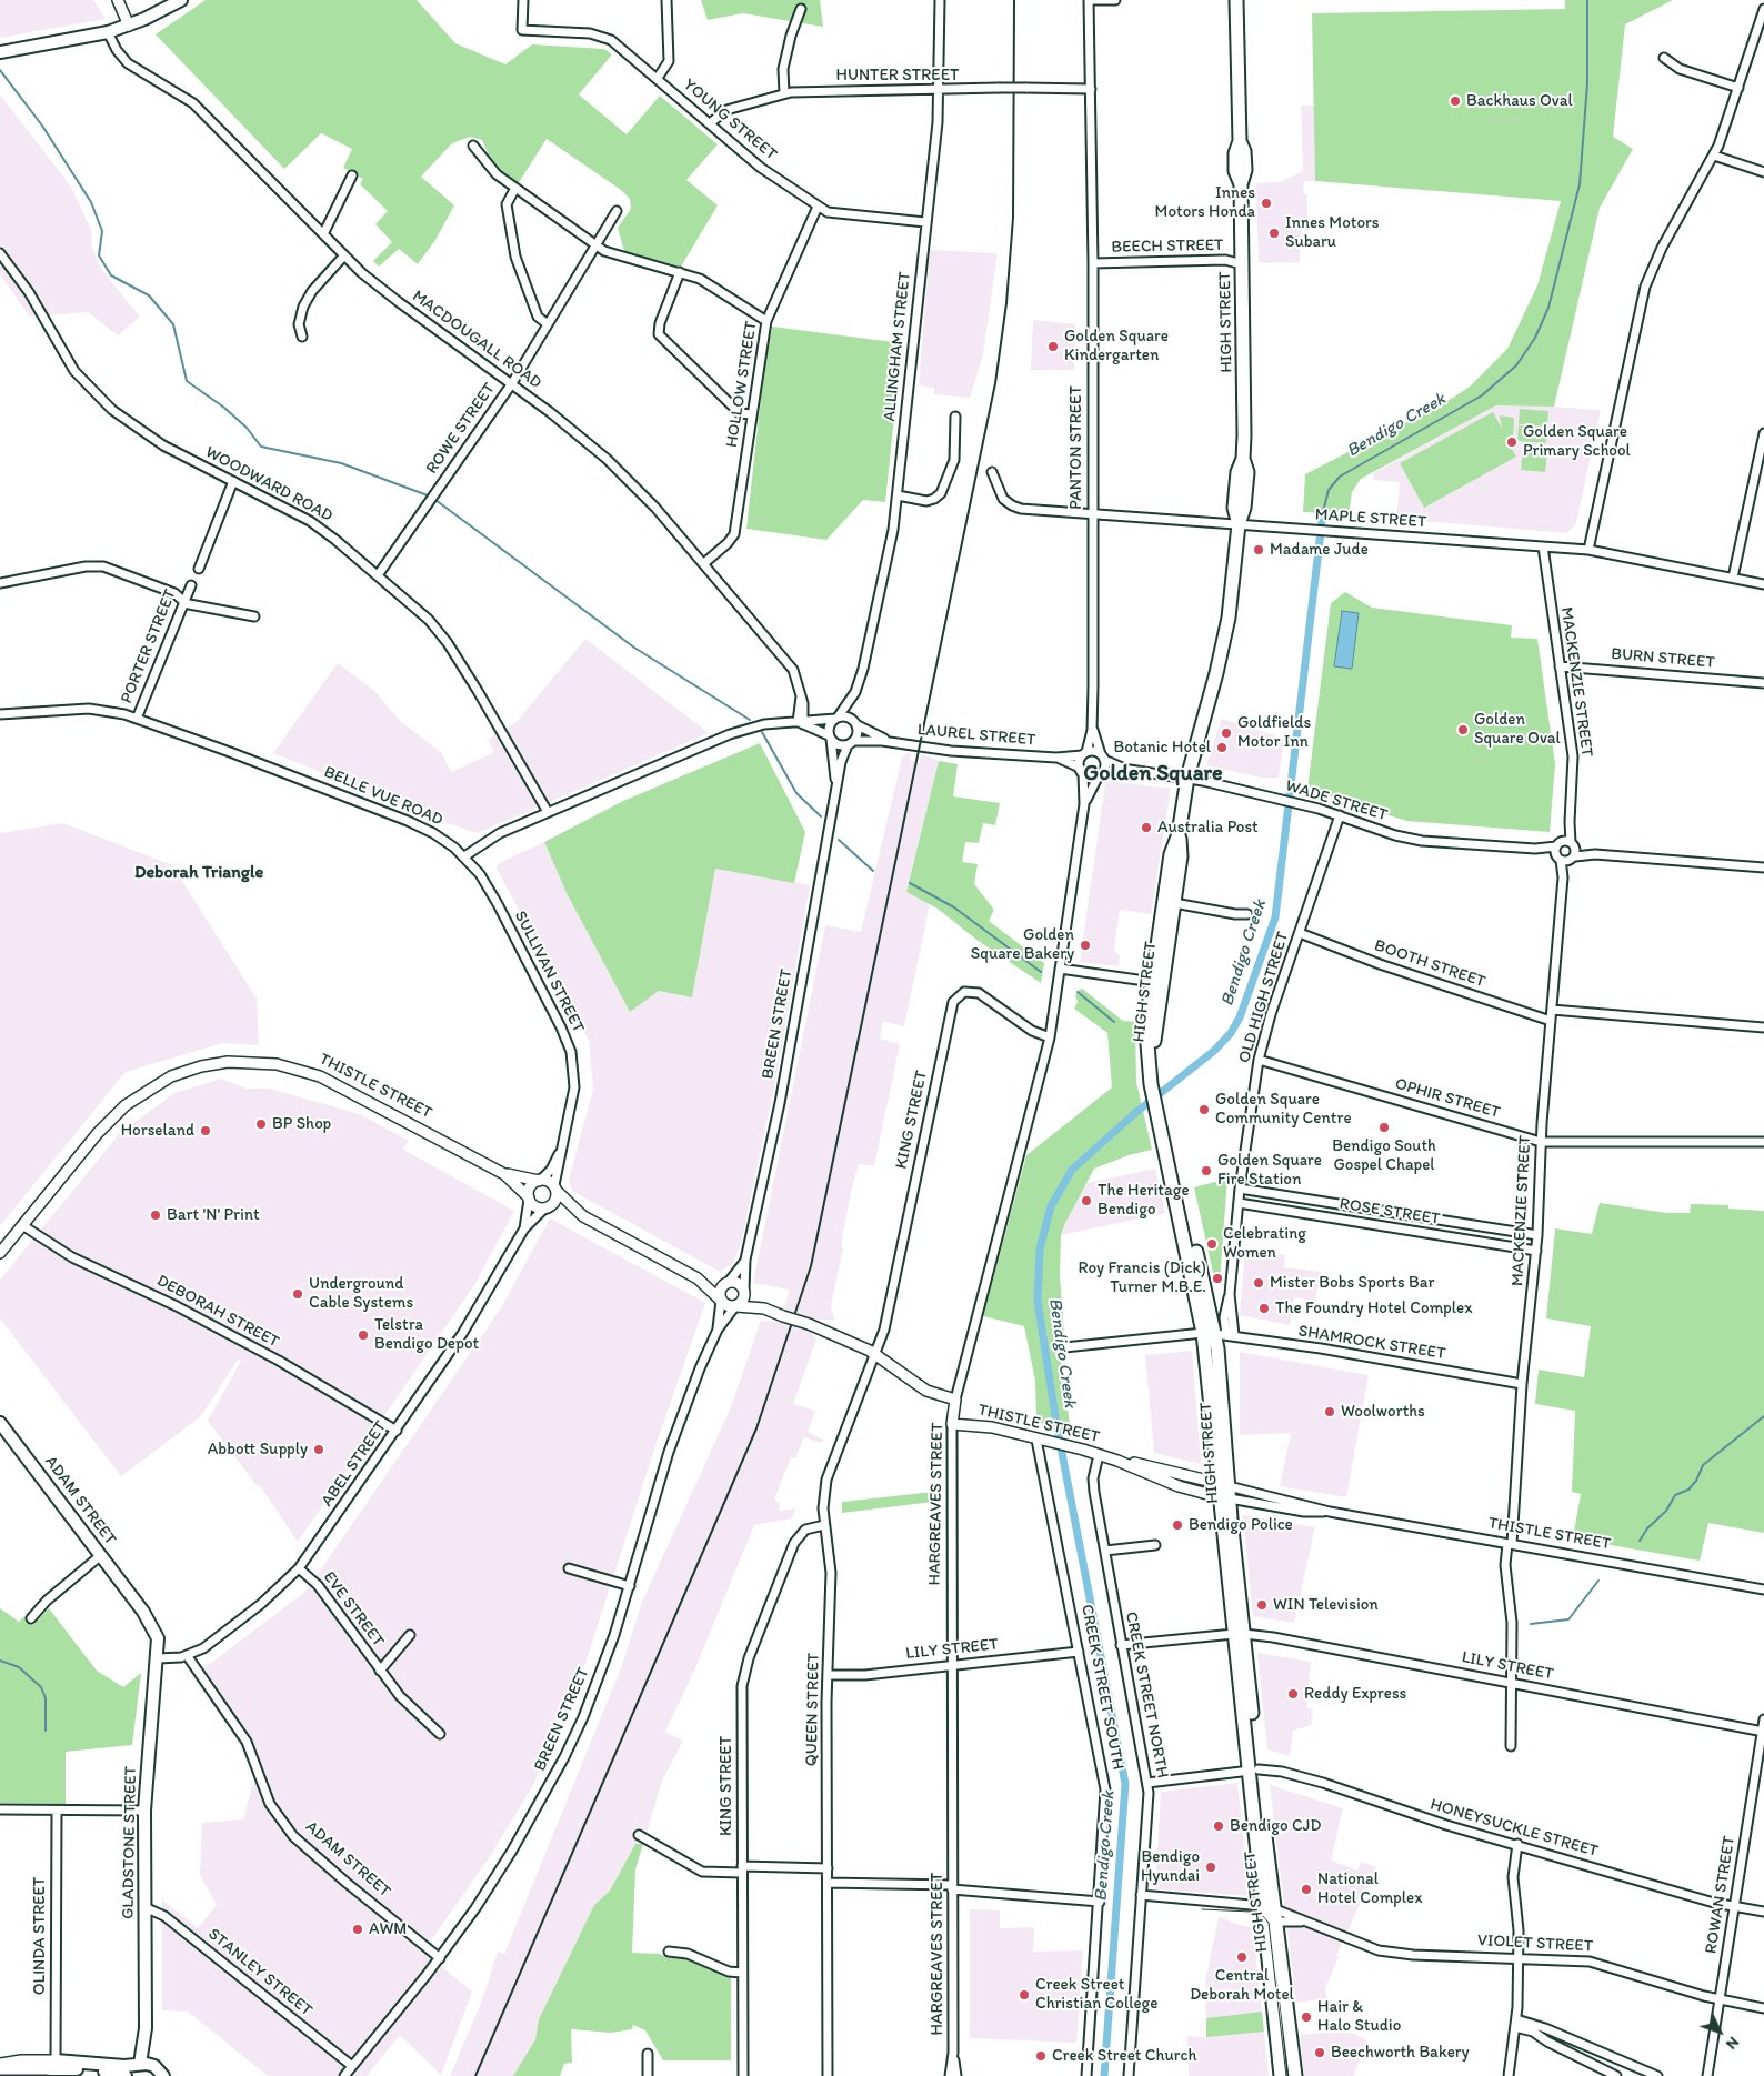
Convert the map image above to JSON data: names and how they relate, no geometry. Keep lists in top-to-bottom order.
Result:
{
  "streets": {
    "highway": ["HIGH STREET"],
    "main road": ["ADAM STREET", "GLADSTONE STREET"],
    "street": [
      "HUNTER STREET",
      "YOUNG STREET",
      "BEECH STREET",
      "MACDOUGALL ROAD",
      "ALLINGHAM STREET",
      "HOLLOW STREET",
      "ROWE STREET",
      "PANTON STREET",
      "WOODWARD ROAD",
      "MAPLE STREET",
      "PORTER STREET",
      "BURN STREET",
      "MACKENZIE STREET",
      "LAUREL STREET",
      "BELLE VUE ROAD",
      "WADE STREET",
      "BOOTH STREET",
      "SULLIVAN STREET",
      "OLD HIGH STREET",
      "BREEN STREET",
      "THISTLE STREET",
      "OPHIR STREET",
      "KING STREET",
      "ROSE STREET",
      "DEBORAH STREET",
      "SHAMROCK STREET",
      "ABEL STREET",
      "HARGREAVES STREET",
      "EVE STREET",
      "LILY STREET",
      "CREEK STREET SOUTH",
      "CREEK STREET NORTH",
      "QUEEN STREET",
      "HONEYSUCKLE STREET",
      "ROWAN STREET",
      "OLINDA STREET",
      "VIOLET STREET",
      "STANLEY STREET"
    ]
  },
  "crossings": [
    ["HUNTER STREET", "YOUNG STREET"],
    ["HUNTER STREET", "ALLINGHAM STREET"],
    ["HUNTER STREET", "PANTON STREET"],
    ["YOUNG STREET", "ALLINGHAM STREET"],
    ["YOUNG STREET", "HOLLOW STREET"],
    ["BEECH STREET", "HIGH STREET"],
    ["BEECH STREET", "PANTON STREET"],
    ["HIGH STREET", "MAPLE STREET"],
    ["HIGH STREET", "WADE STREET"],
    ["HIGH STREET", "OLD HIGH STREET"],
    ["HIGH STREET", "THISTLE STREET"],
    ["HIGH STREET", "SHAMROCK STREET"],
    ["HIGH STREET", "LILY STREET"],
    ["HIGH STREET", "HONEYSUCKLE STREET"],
    ["HIGH STREET", "VIOLET STREET"],
    ["MACDOUGALL ROAD", "HOLLOW STREET"],
    ["MACDOUGALL ROAD", "ROWE STREET"],
    ["ALLINGHAM STREET", "LAUREL STREET"],
    ["ALLINGHAM STREET", "BREEN STREET"],
    ["ROWE STREET", "WOODWARD ROAD"],
    ["PANTON STREET", "MAPLE STREET"],
    ["PANTON STREET", "LAUREL STREET"],
    ["PANTON STREET", "WADE STREET"],
    ["MAPLE STREET", "MACKENZIE STREET"],
    ["PORTER STREET", "BELLE VUE ROAD"],
    ["BURN STREET", "MACKENZIE STREET"],
    ["MACKENZIE STREET", "WADE STREET"],
    ["MACKENZIE STREET", "BOOTH STREET"],
    ["MACKENZIE STREET", "THISTLE STREET"],
    ["MACKENZIE STREET", "OPHIR STREET"],
    ["MACKENZIE STREET", "ROSE STREET"],
    ["MACKENZIE STREET", "SHAMROCK STREET"],
    ["MACKENZIE STREET", "LILY STREET"],
    ["LAUREL STREET", "WADE STREET"],
    ["LAUREL STREET", "BREEN STREET"],
    ["BELLE VUE ROAD", "SULLIVAN STREET"],
    ["WADE STREET", "OLD HIGH STREET"],
    ["BOOTH STREET", "OLD HIGH STREET"],
    ["SULLIVAN STREET", "THISTLE STREET"],
    ["SULLIVAN STREET", "ABEL STREET"],
    ["OLD HIGH STREET", "OPHIR STREET"],
    ["OLD HIGH STREET", "ROSE STREET"],
    ["OLD HIGH STREET", "SHAMROCK STREET"],
    ["BREEN STREET", "ADAM STREET"],
    ["BREEN STREET", "STANLEY STREET"],
    ["THISTLE STREET", "DEBORAH STREET"],
    ["THISTLE STREET", "ABEL STREET"],
    ["THISTLE STREET", "HARGREAVES STREET"],
    ["THISTLE STREET", "CREEK STREET SOUTH"],
    ["THISTLE STREET", "CREEK STREET NORTH"],
    ["KING STREET", "HARGREAVES STREET"],
    ["KING STREET", "QUEEN STREET"],
    ["DEBORAH STREET", "ABEL STREET"],
    ["ABEL STREET", "ADAM STREET"],
    ["ABEL STREET", "EVE STREET"],
    ["ABEL STREET", "GLADSTONE STREET"],
    ["ADAM STREET", "GLADSTONE STREET"],
    ["HARGREAVES STREET", "LILY STREET"],
    ["LILY STREET", "CREEK STREET SOUTH"],
    ["LILY STREET", "CREEK STREET NORTH"],
    ["LILY STREET", "QUEEN STREET"],
    ["LILY STREET", "ROWAN STREET"],
    ["CREEK STREET NORTH", "HONEYSUCKLE STREET"],
    ["CREEK STREET NORTH", "VIOLET STREET"],
    ["HONEYSUCKLE STREET", "ROWAN STREET"],
    ["GLADSTONE STREET", "STANLEY STREET"],
    ["ROWAN STREET", "VIOLET STREET"]
  ],
  "districts": ["Golden Square", "Deborah Triangle"],
  "water": ["Bendigo Creek"],
  "places": [
    "Backhaus Oval",
    "Innes Motors Honda",
    "Innes Motors Subaru",
    "Golden Square Kindergarten",
    "Golden Square Primary School",
    "Madame Jude",
    "Golden Square Oval",
    "Goldfields Motor Inn",
    "Botanic Hotel",
    "Australia Post",
    "Golden Square Bakery",
    "Golden Square Community Centre",
    "BP Shop",
    "Bendigo South Gospel Chapel",
    "Horseland",
    "Golden Square Fire Station",
    "The Heritage Bendigo",
    "Bart 'N' Print",
    "Celebrating Women",
    "Roy Francis (Dick) Turner M.B.E.",
    "Mister Bobs Sports Bar",
    "Underground Cable Systems",
    "The Foundry Hotel Complex",
    "Telstra Bendigo Depot",
    "Woolworths",
    "Abbott Supply",
    "Bendigo Police",
    "WIN Television",
    "Reddy Express",
    "Bendigo CJD",
    "Bendigo Hyundai",
    "National Hotel Complex",
    "AWM",
    "Central Deborah Motel",
    "Creek Street Christian College",
    "Hair & Halo Studio",
    "Beechworth Bakery",
    "Creek Street Church"
  ],
  "north": "bottom right"
}
